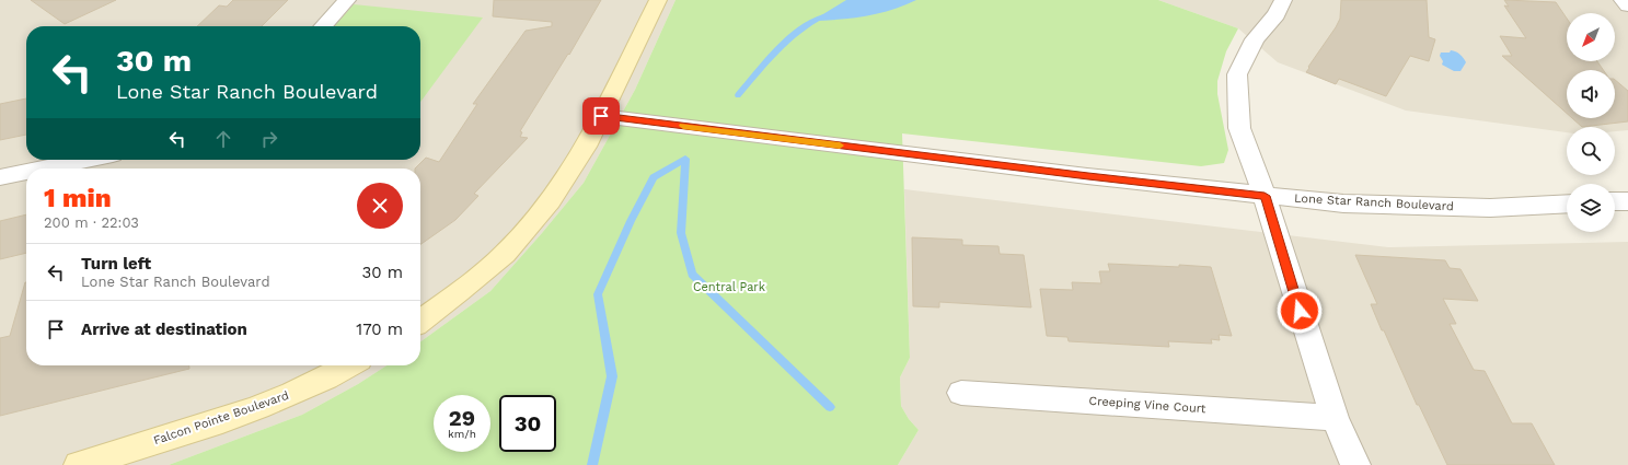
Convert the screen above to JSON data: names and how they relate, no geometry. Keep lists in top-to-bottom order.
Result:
{
  "streets": {
    "street": ["Lone Star Ranch Boulevard", "Creeping Vine Court", "Falcon Pointe Boulevard"]
  },
  "parks": ["Central Park"],
  "north": "bottom left",
  "page": {
    "turn": ["30 m", "Lone Star Ranch Boulevard"],
    "heading": ["1 min", "200 m · 22:03"],
    "list": [
      {
        "name": "Turn left",
        "note": "Lone Star Ranch Boulevard",
        "value": "30 m"
      },
      {
        "name": "Arrive at destination",
        "value": "170 m"
      }
    ],
    "speed": "29 km/h",
    "limit": "30"
  }
}
